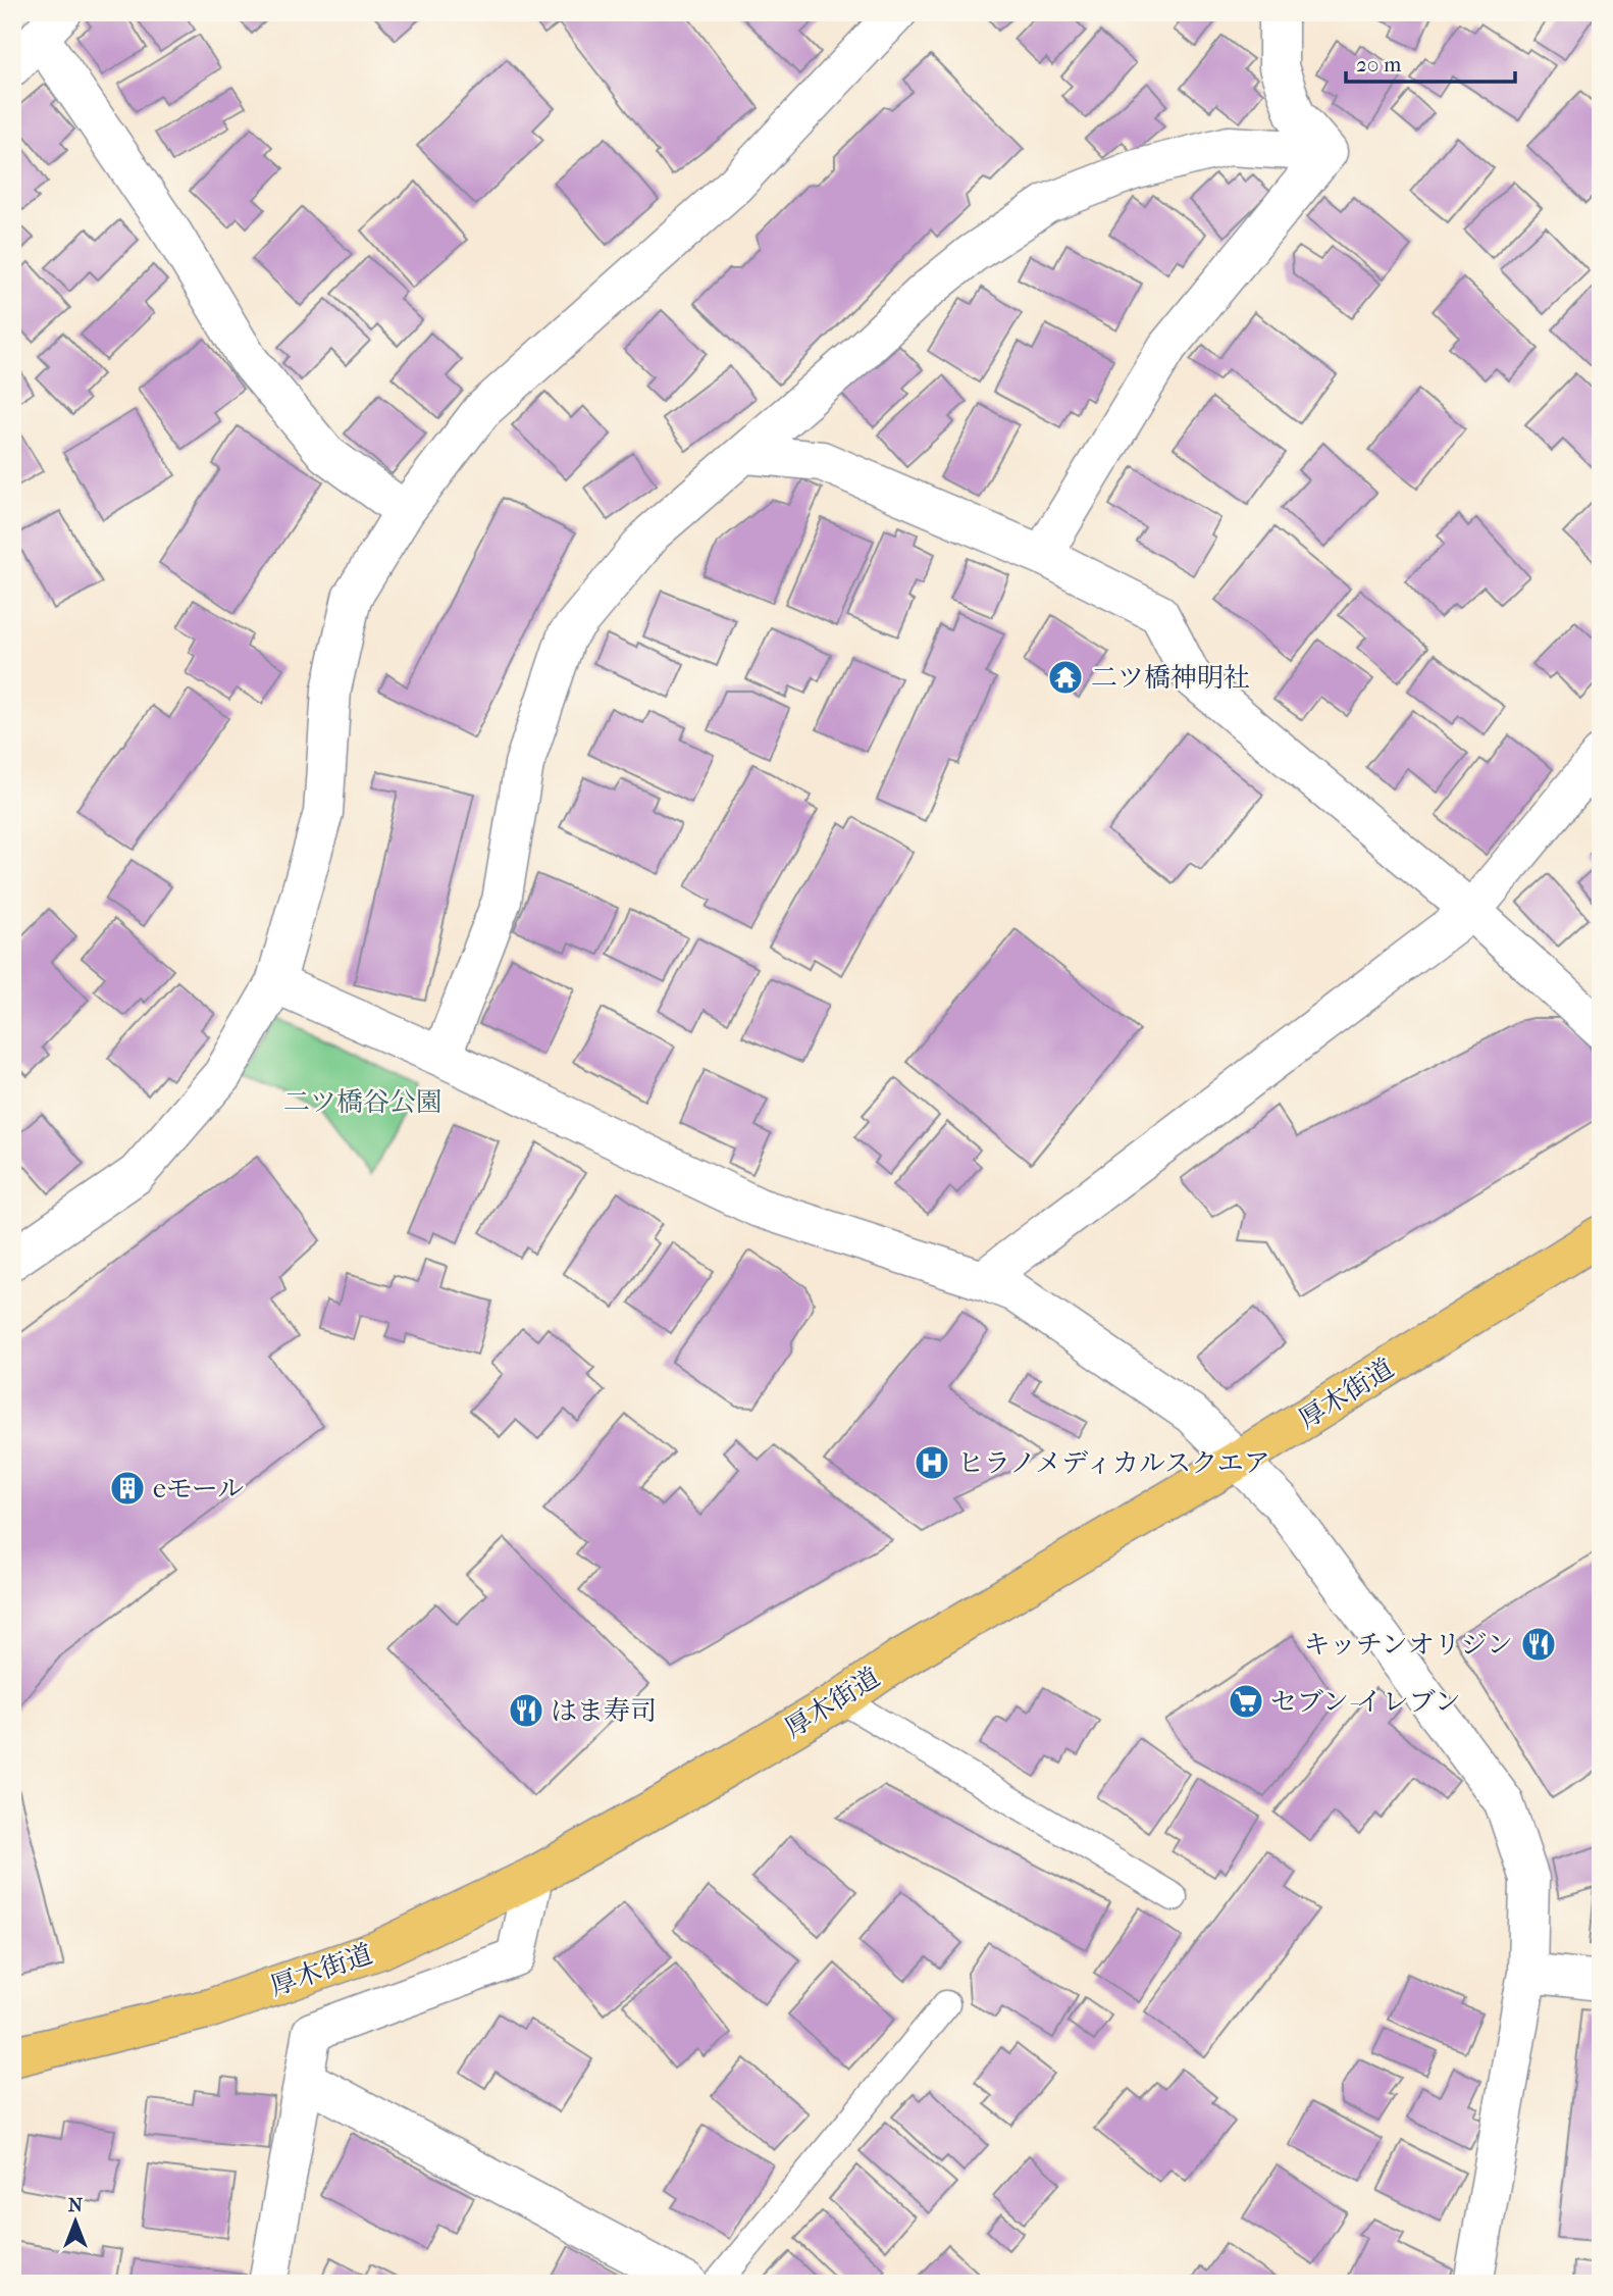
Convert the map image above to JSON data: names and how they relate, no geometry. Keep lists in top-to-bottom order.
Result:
{
  "streets": {
    "main road": ["厚木街道"]
  },
  "parks": ["二ツ橋谷公園"],
  "places": {
    "temple": ["二ツ橋神明社"],
    "hospital": ["ヒラノメディカルスクエア"],
    "building": ["eモール"],
    "restaurant": ["キッチンオリジン", "はま寿司"],
    "supermarket": ["セブン-イレブン"]
  },
  "scale_bar": "20 m",
  "north": "top"
}
